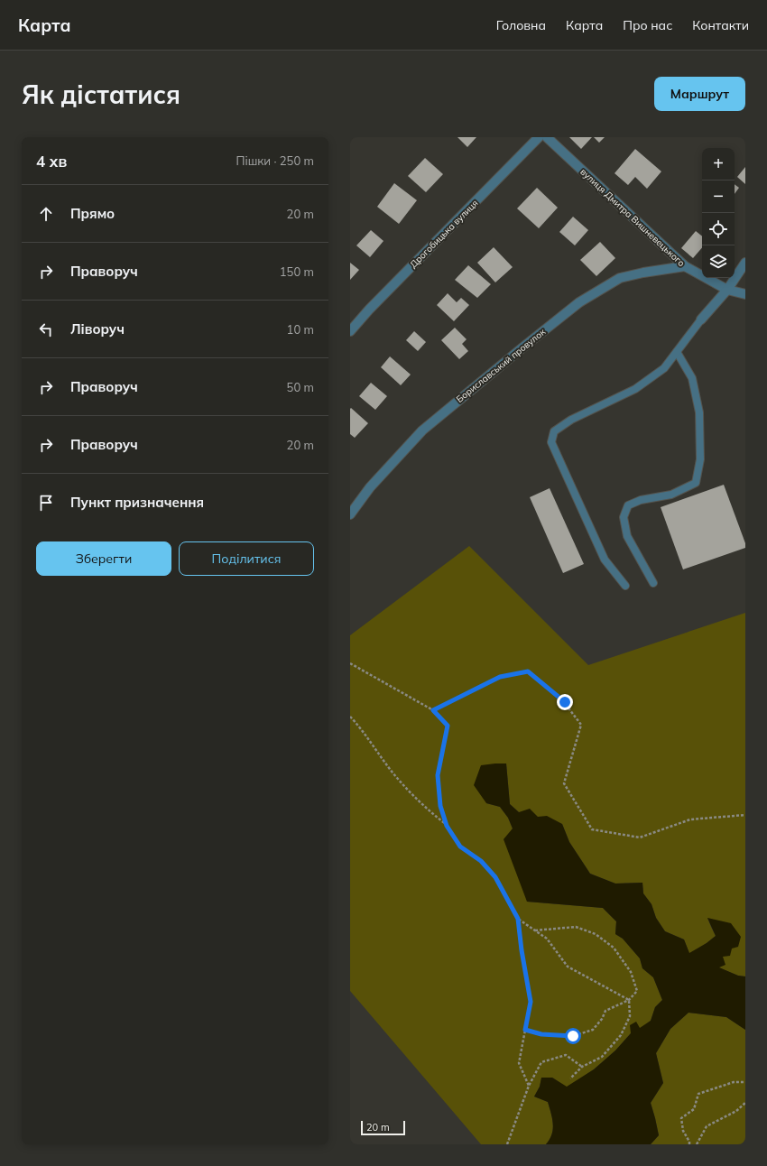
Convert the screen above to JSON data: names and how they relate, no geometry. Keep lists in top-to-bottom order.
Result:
{
  "streets": {
    "street": ["вулиця Дмитра Вишневецького", "Дрогобицька вулиця", "Бориславський провулок"]
  },
  "crossings": [
    ["вулиця Дмитра Вишневецького", "Бориславський провулок"]
  ],
  "scale_bar": "20 m",
  "page": {
    "header": "Карта",
    "nav": [
      "Головна",
      "Карта",
      "Про нас",
      "Контакти"
    ],
    "buttons": [
      "Маршрут",
      ["Зберегти", "Поділитися"]
    ],
    "title": "Як дістатися",
    "heading": ["4 хв", "Пішки · 250 m"],
    "map_buttons": ["+", "−"],
    "list": [
      ["Прямо", "20 m"],
      ["Праворуч", "150 m"],
      ["Ліворуч", "10 m"],
      ["Праворуч", "50 m"],
      ["Праворуч", "20 m"],
      "Пункт призначення"
    ],
    "scale": "20 m"
  }
}
